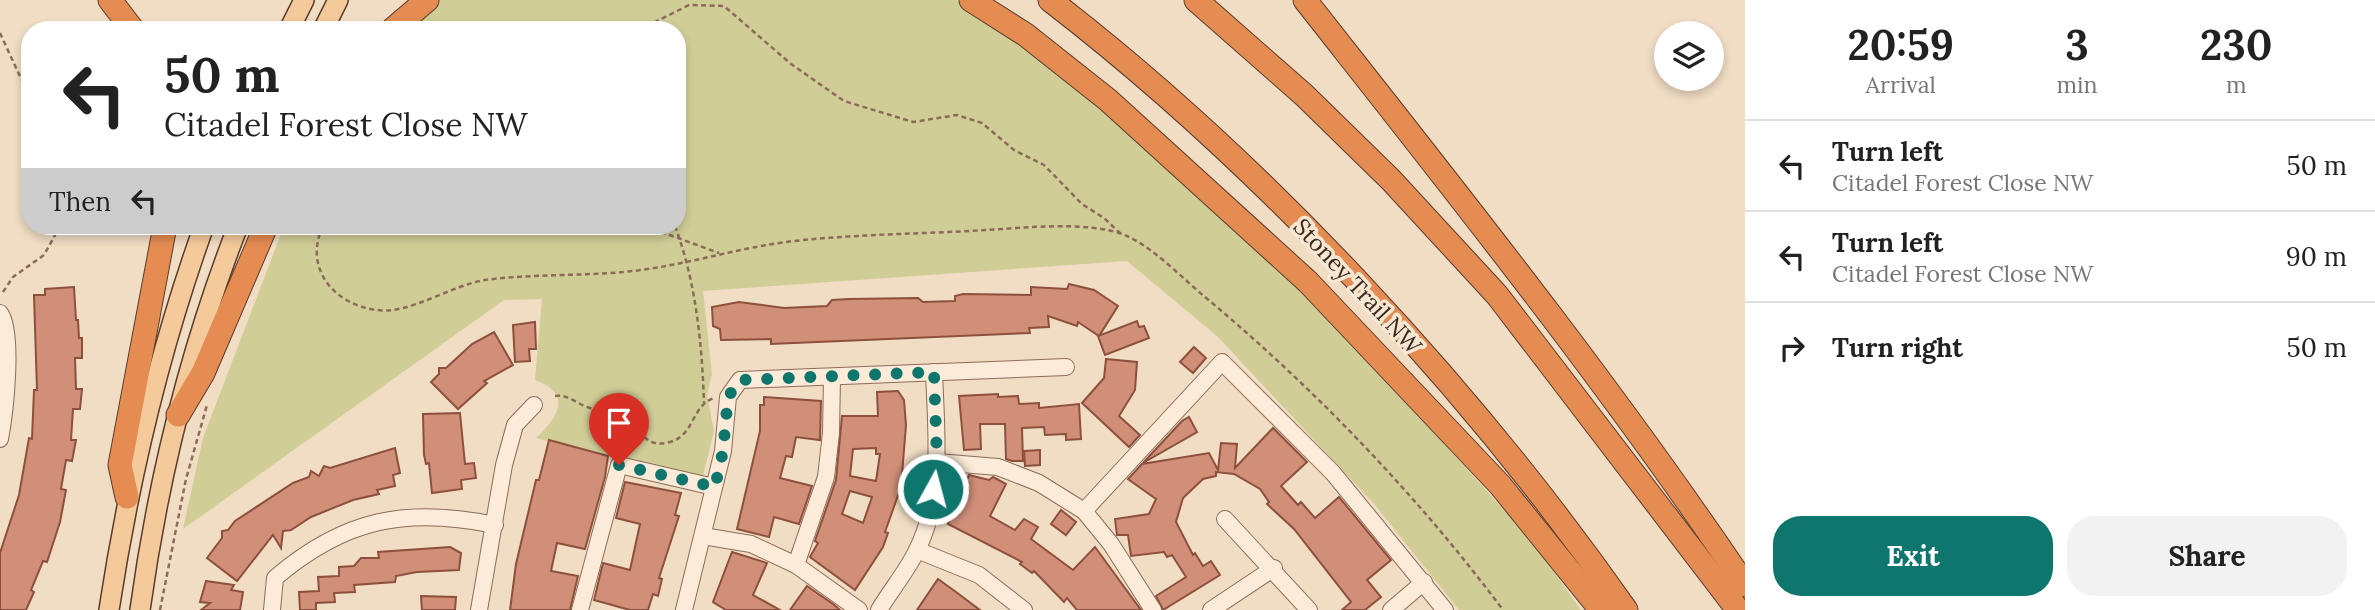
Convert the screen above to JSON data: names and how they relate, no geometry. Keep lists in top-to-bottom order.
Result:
{
  "streets": {
    "highway": ["Stoney Trail NW"]
  },
  "page": {
    "eta": [
      "20:59",
      "Arrival",
      "3",
      "min",
      "230",
      "m"
    ],
    "turn": ["50 m", "Citadel Forest Close NW"],
    "list": [
      {
        "name": "Turn left",
        "note": "Citadel Forest Close NW",
        "value": "50 m"
      },
      {
        "name": "Turn left",
        "note": "Citadel Forest Close NW",
        "value": "90 m"
      },
      {
        "name": "Turn right",
        "value": "50 m"
      }
    ],
    "then": "Then",
    "buttons": ["Exit", "Share"]
  }
}
